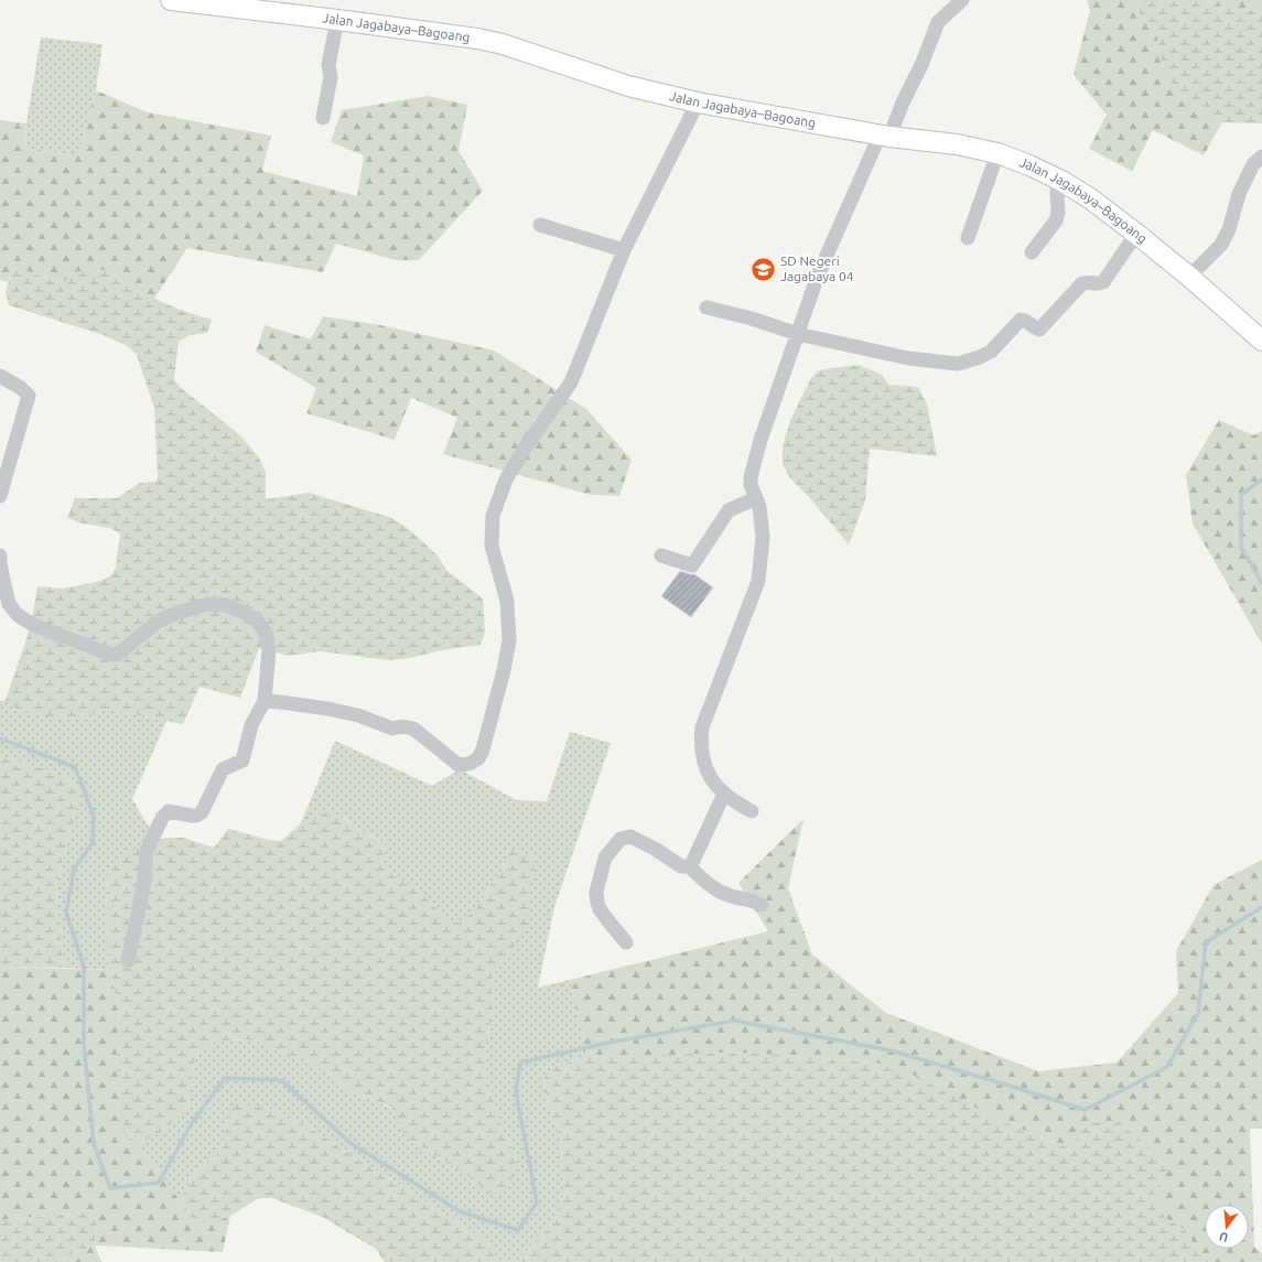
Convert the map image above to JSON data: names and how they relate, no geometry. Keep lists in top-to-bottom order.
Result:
{
  "streets": {
    "street": ["Jalan Jagabaya–Bagoang"]
  },
  "places": {
    "school or university": ["SD Negeri Jagabaya 04"]
  },
  "north": "bottom"
}
